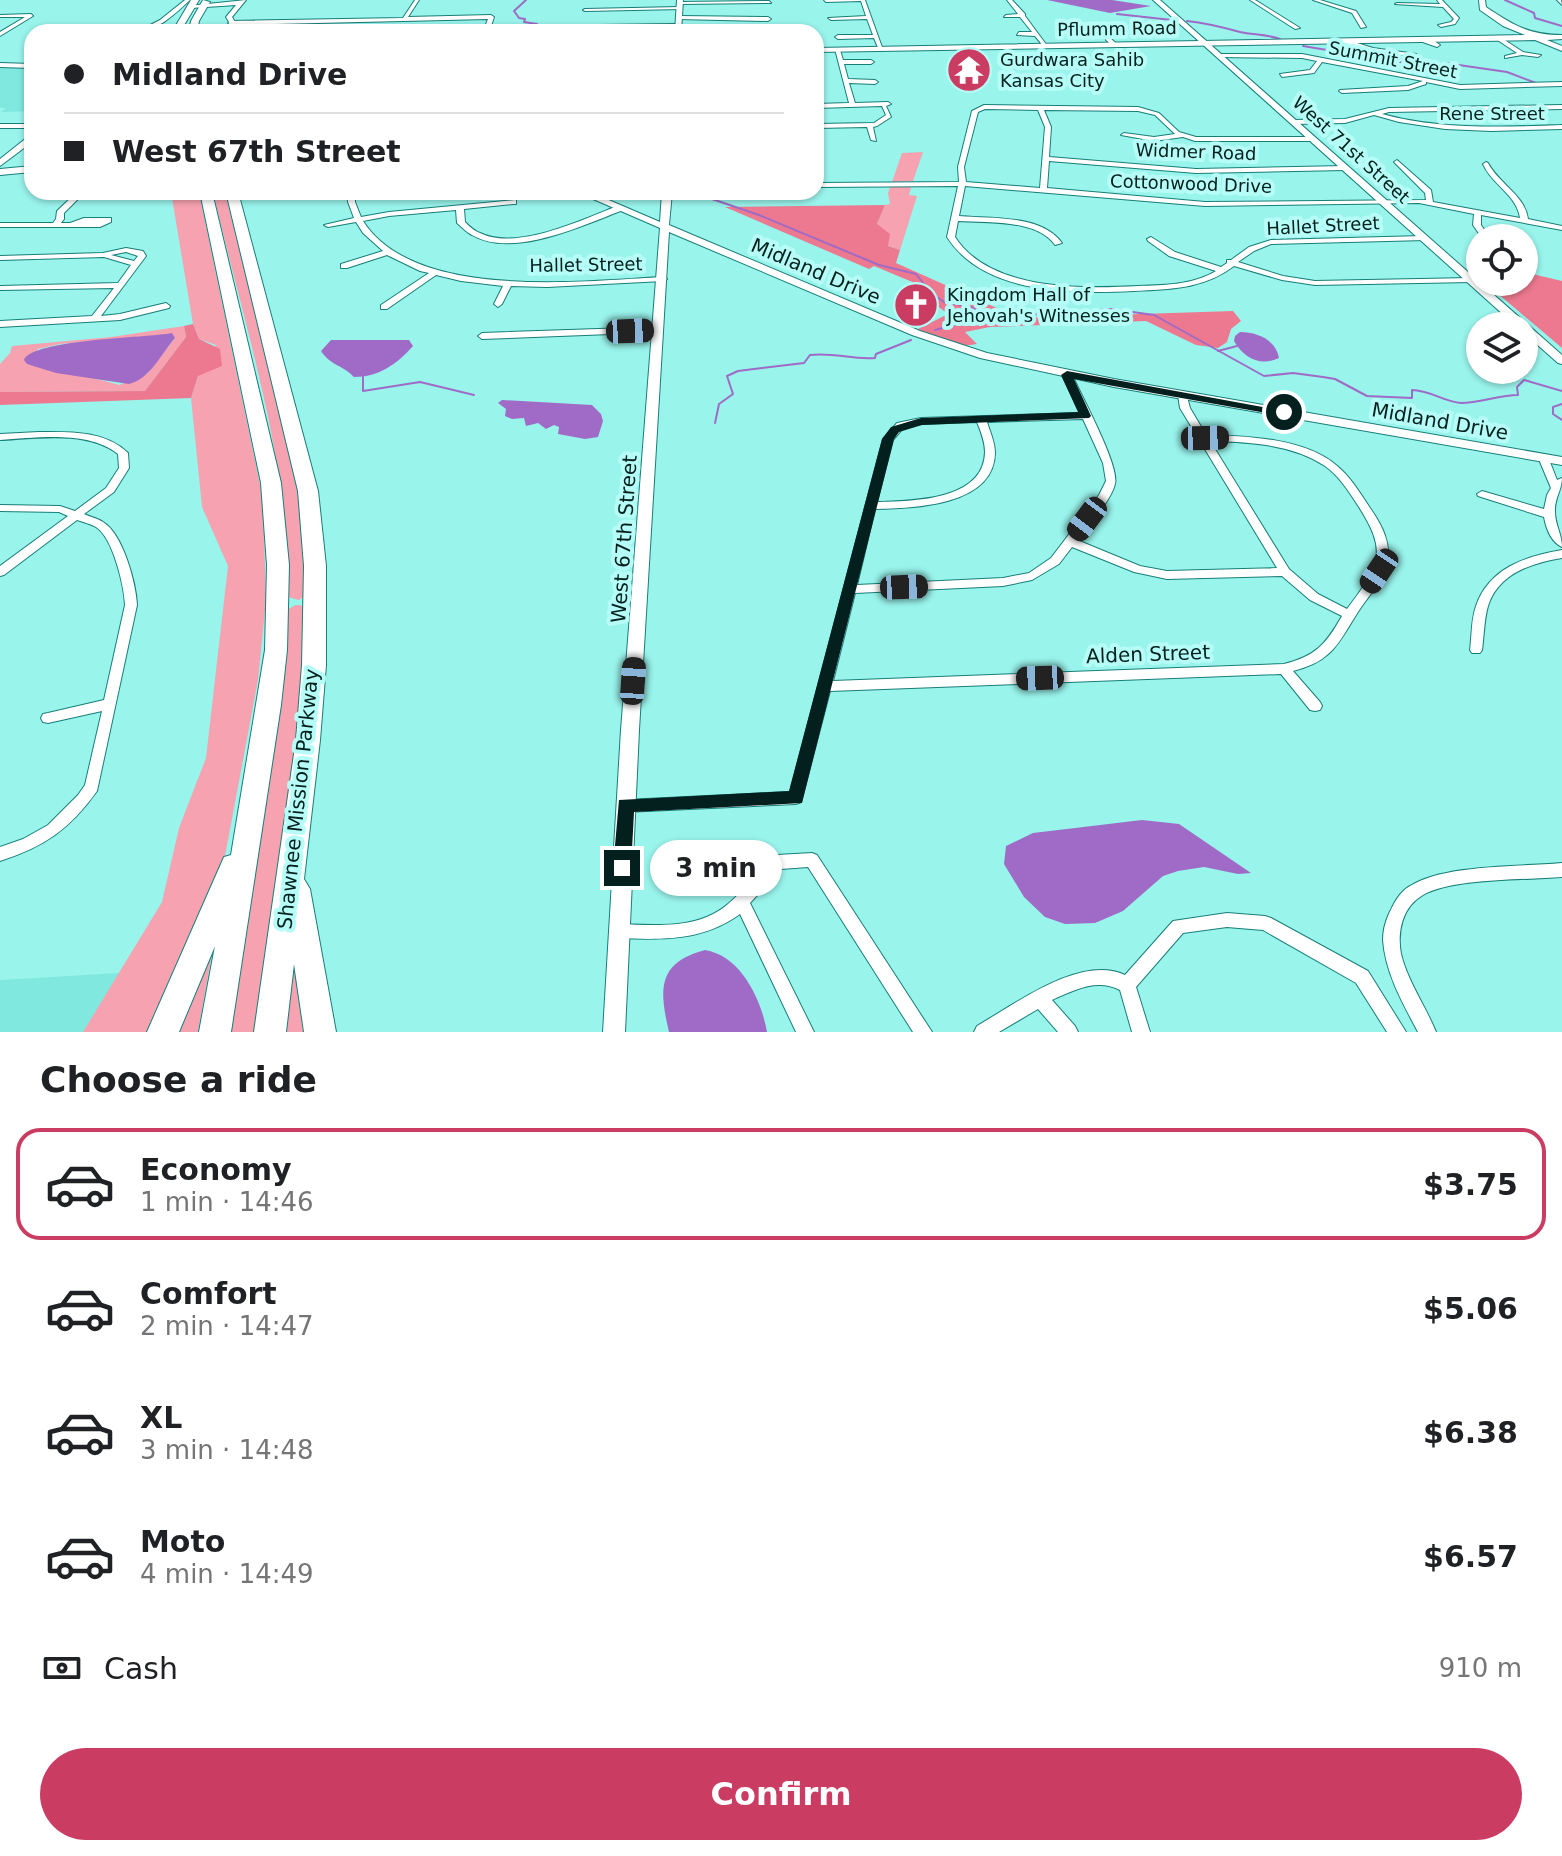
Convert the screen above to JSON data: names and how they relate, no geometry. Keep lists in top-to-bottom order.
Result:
{
  "streets": {
    "highway": ["Shawnee Mission Parkway"],
    "main road": ["Pflumm Road"],
    "street": [
      "Summit Street",
      "Rene Street",
      "West 71st Street",
      "Widmer Road",
      "Cottonwood Drive",
      "Hallet Street",
      "Midland Drive",
      "West 67th Street",
      "Alden Street"
    ]
  },
  "crossings": [
    ["Pflumm Road", "West 71st Street"],
    ["Summit Street", "West 71st Street"],
    ["West 71st Street", "Widmer Road"],
    ["West 71st Street", "Cottonwood Drive"],
    ["West 71st Street", "Hallet Street"],
    ["Hallet Street", "West 67th Street"],
    ["Midland Drive", "West 67th Street"]
  ],
  "places": {
    "temple": ["Gurdwara Sahib Kansas City"],
    "church": ["Kingdom Hall of Jehovah's Witnesses"]
  },
  "page": {
    "banner": ["Midland Drive", "West 67th Street"],
    "bubble": "3 min",
    "heading": "Choose a ride",
    "list": [
      {
        "name": "Economy",
        "note": "1 min · 14:46",
        "value": "$3.75"
      },
      {
        "name": "Comfort",
        "note": "2 min · 14:47",
        "value": "$5.06"
      },
      {
        "name": "XL",
        "note": "3 min · 14:48",
        "value": "$6.38"
      },
      {
        "name": "Moto",
        "note": "4 min · 14:49",
        "value": "$6.57"
      }
    ],
    "pay": ["Cash", "910 m"],
    "buttons": "Confirm"
  }
}
